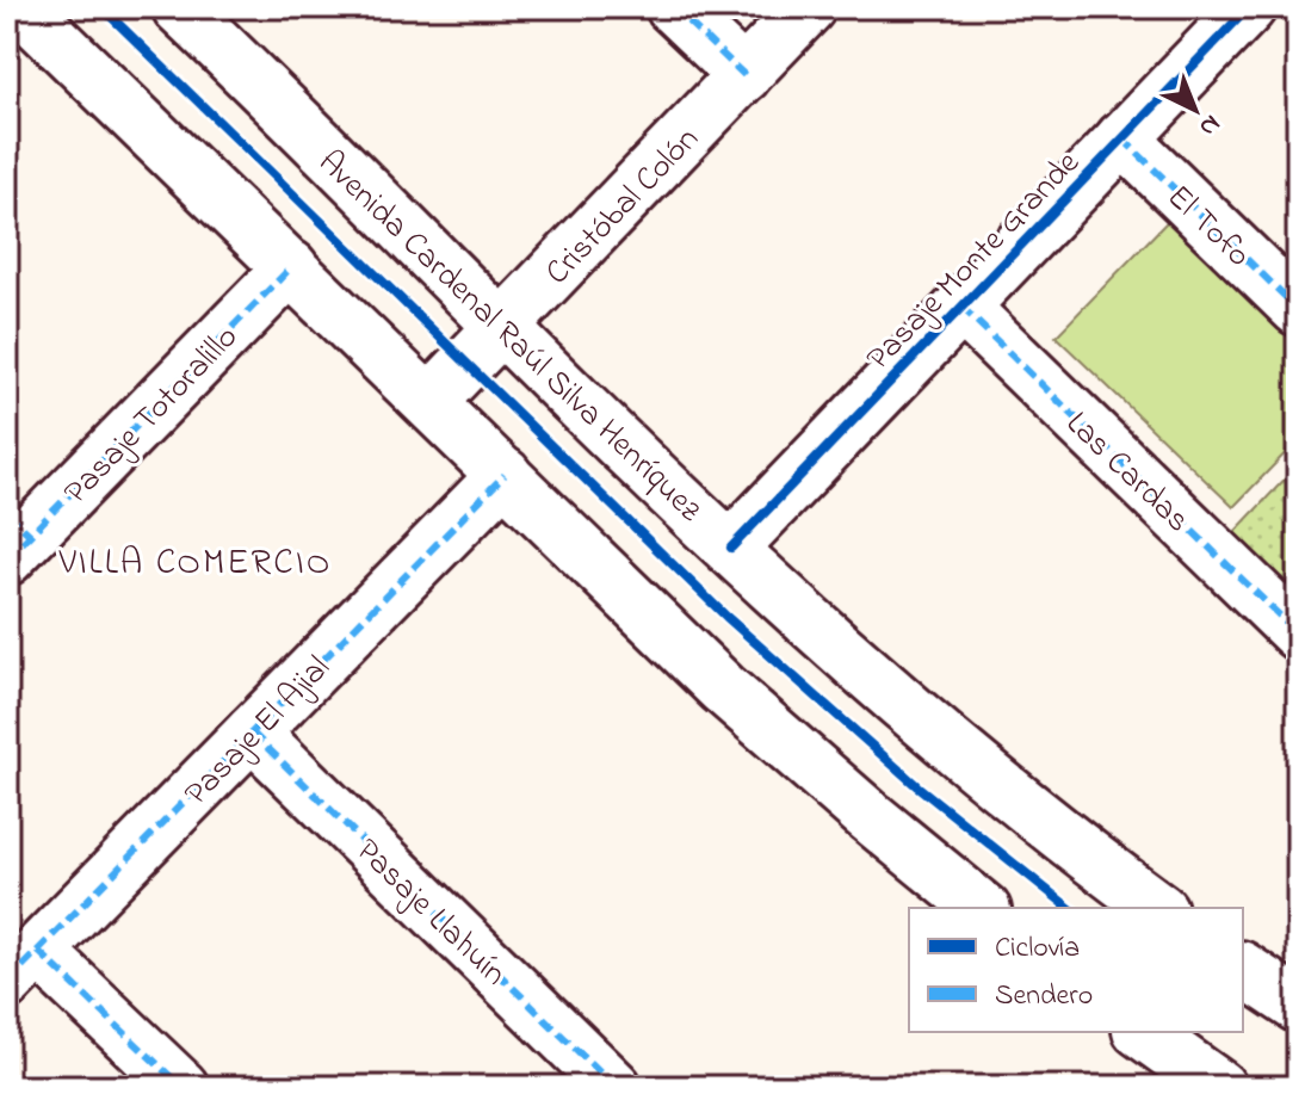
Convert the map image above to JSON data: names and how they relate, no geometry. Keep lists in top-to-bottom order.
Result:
{
  "streets": {
    "street": [
      "Cristóbal Colón",
      "El Tofo",
      "Pasaje Monte Grande",
      "Avenida Cardenal Raúl Silva Henríquez",
      "Pasaje Totoralillo",
      "Las Cardas",
      "Pasaje El Ajial",
      "Pasaje Llahuín"
    ]
  },
  "crossings": [
    ["Cristóbal Colón", "Avenida Cardenal Raúl Silva Henríquez"],
    ["El Tofo", "Pasaje Monte Grande"],
    ["Pasaje Monte Grande", "Avenida Cardenal Raúl Silva Henríquez"],
    ["Pasaje Monte Grande", "Las Cardas"],
    ["Pasaje El Ajial", "Pasaje Llahuín"]
  ],
  "districts": ["VILLA COMERCIO"],
  "legend": ["Ciclovía", "Sendero"],
  "north": "bottom right"
}
